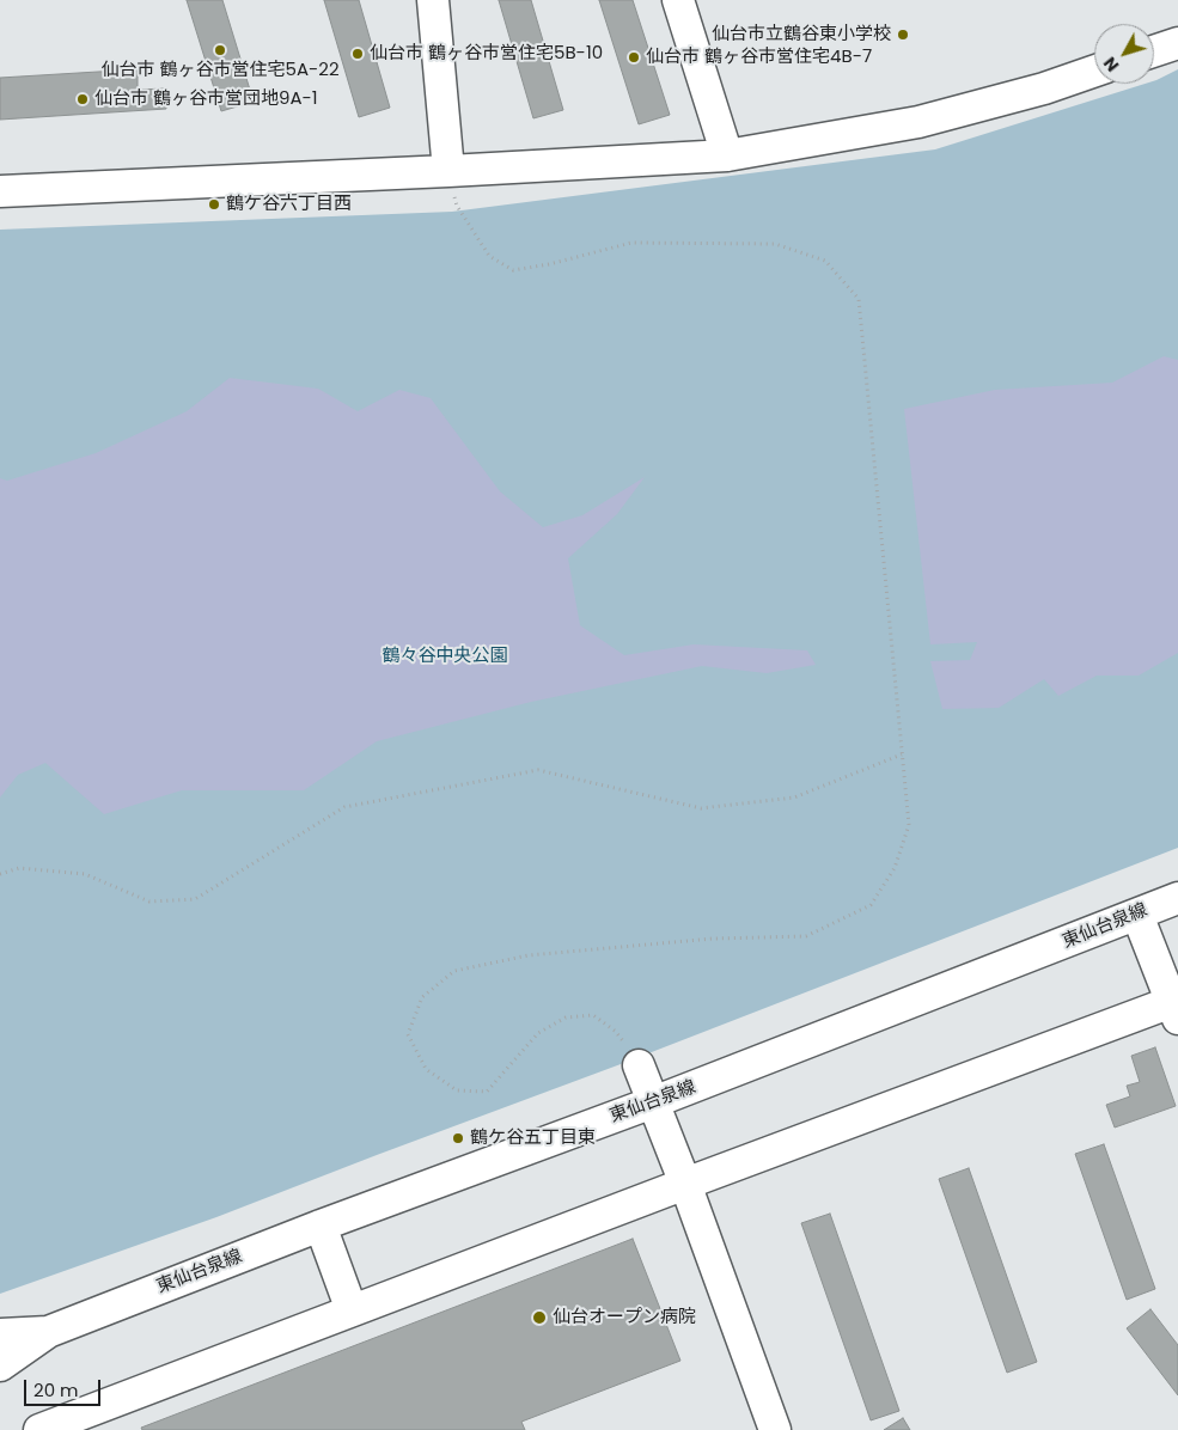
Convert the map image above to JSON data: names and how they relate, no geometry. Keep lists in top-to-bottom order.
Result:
{
  "streets": {
    "street": ["東仙台泉線"]
  },
  "parks": ["鶴々谷中央公園"],
  "places": [
    "仙台市立鶴谷東小学校",
    "仙台市 鶴ヶ谷市営住宅5A-22",
    "仙台市 鶴ヶ谷市営住宅5B-10",
    "仙台市 鶴ヶ谷市営住宅4B-7",
    "仙台市 鶴ヶ谷市営団地9A-1",
    "鶴ケ谷六丁目西",
    "鶴ケ谷五丁目東",
    "仙台オープン病院"
  ],
  "scale_bar": "20 m",
  "north": "bottom left"
}
